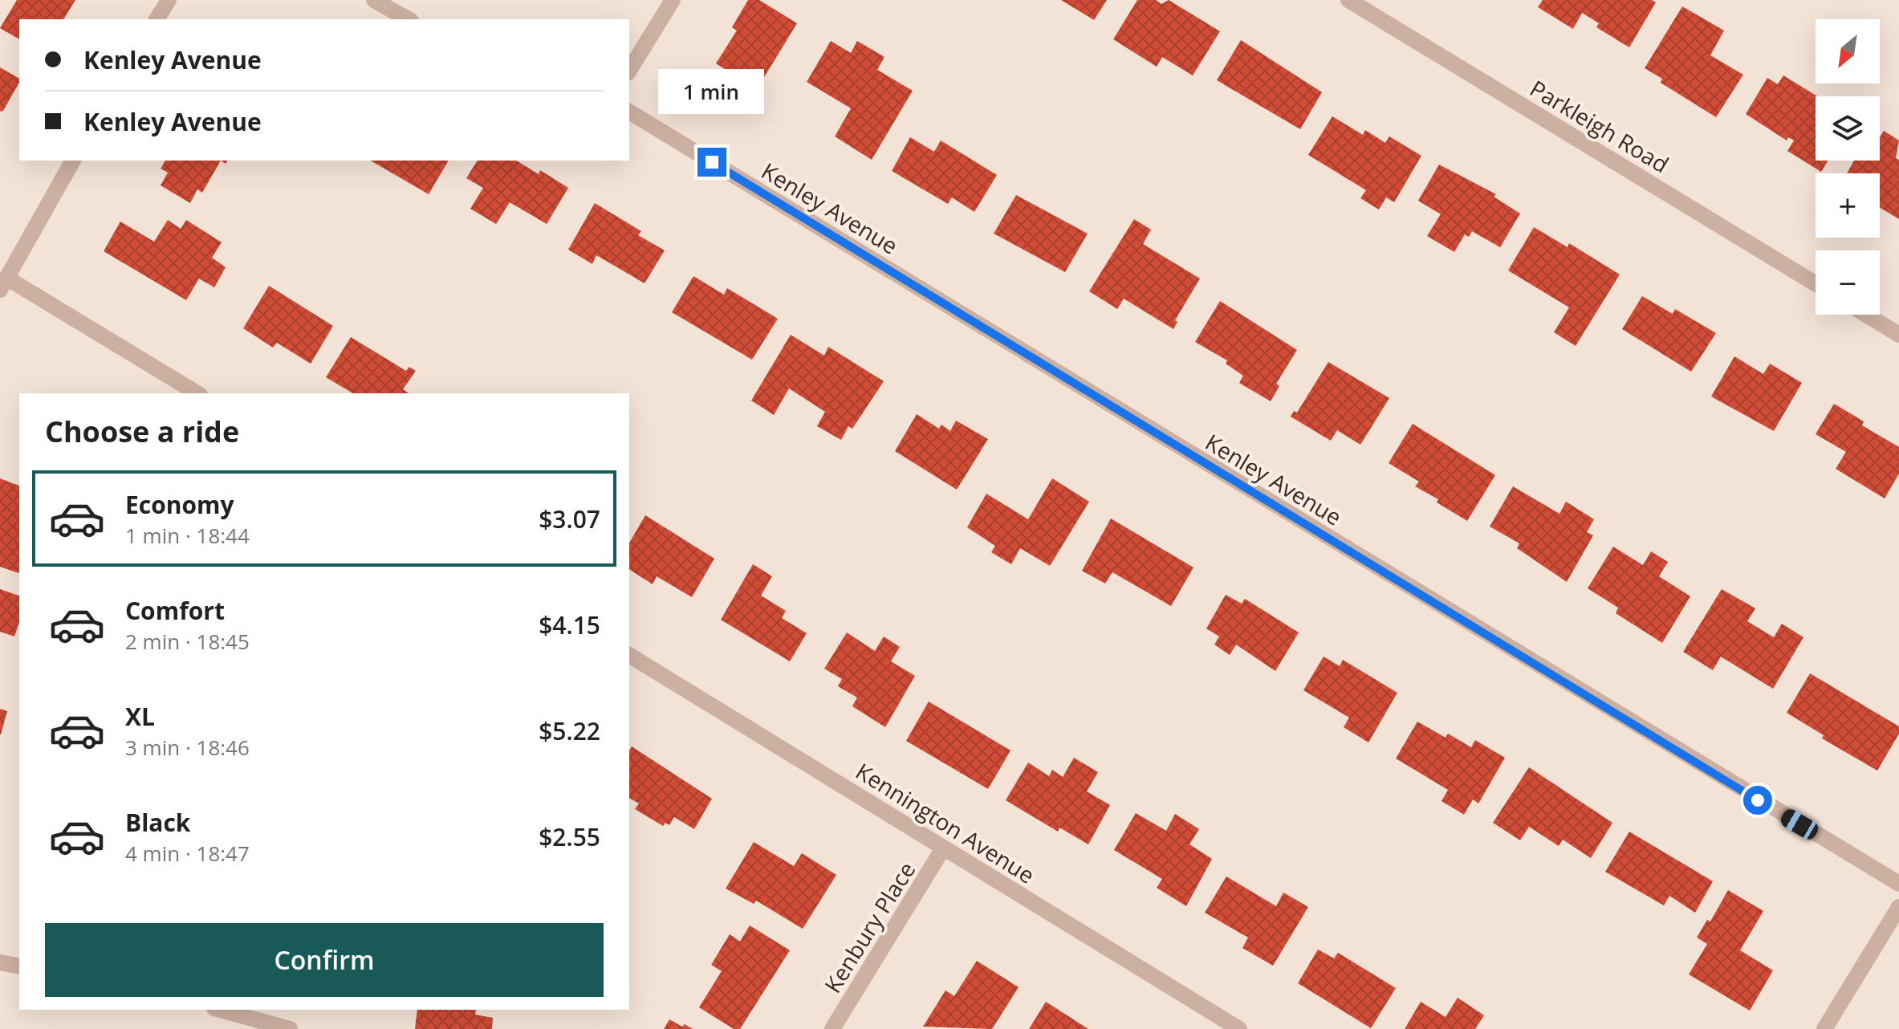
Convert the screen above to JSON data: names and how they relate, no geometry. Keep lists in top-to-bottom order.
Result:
{
  "streets": {
    "street": [
      "Parkleigh Road",
      "Kenley Avenue",
      "Kennington Avenue",
      "Kenbury Place"
    ]
  },
  "crossings": [
    ["Kennington Avenue", "Kenbury Place"]
  ],
  "north": "bottom left",
  "page": {
    "map_buttons": ["+", "−"],
    "banner": ["Kenley Avenue", "Kenley Avenue"],
    "bubble": "1 min",
    "heading": "Choose a ride",
    "list": [
      {
        "name": "Economy",
        "note": "1 min · 18:44",
        "value": "$3.07"
      },
      {
        "name": "Comfort",
        "note": "2 min · 18:45",
        "value": "$4.15"
      },
      {
        "name": "XL",
        "note": "3 min · 18:46",
        "value": "$5.22"
      },
      {
        "name": "Black",
        "note": "4 min · 18:47",
        "value": "$2.55"
      }
    ],
    "buttons": "Confirm"
  }
}
